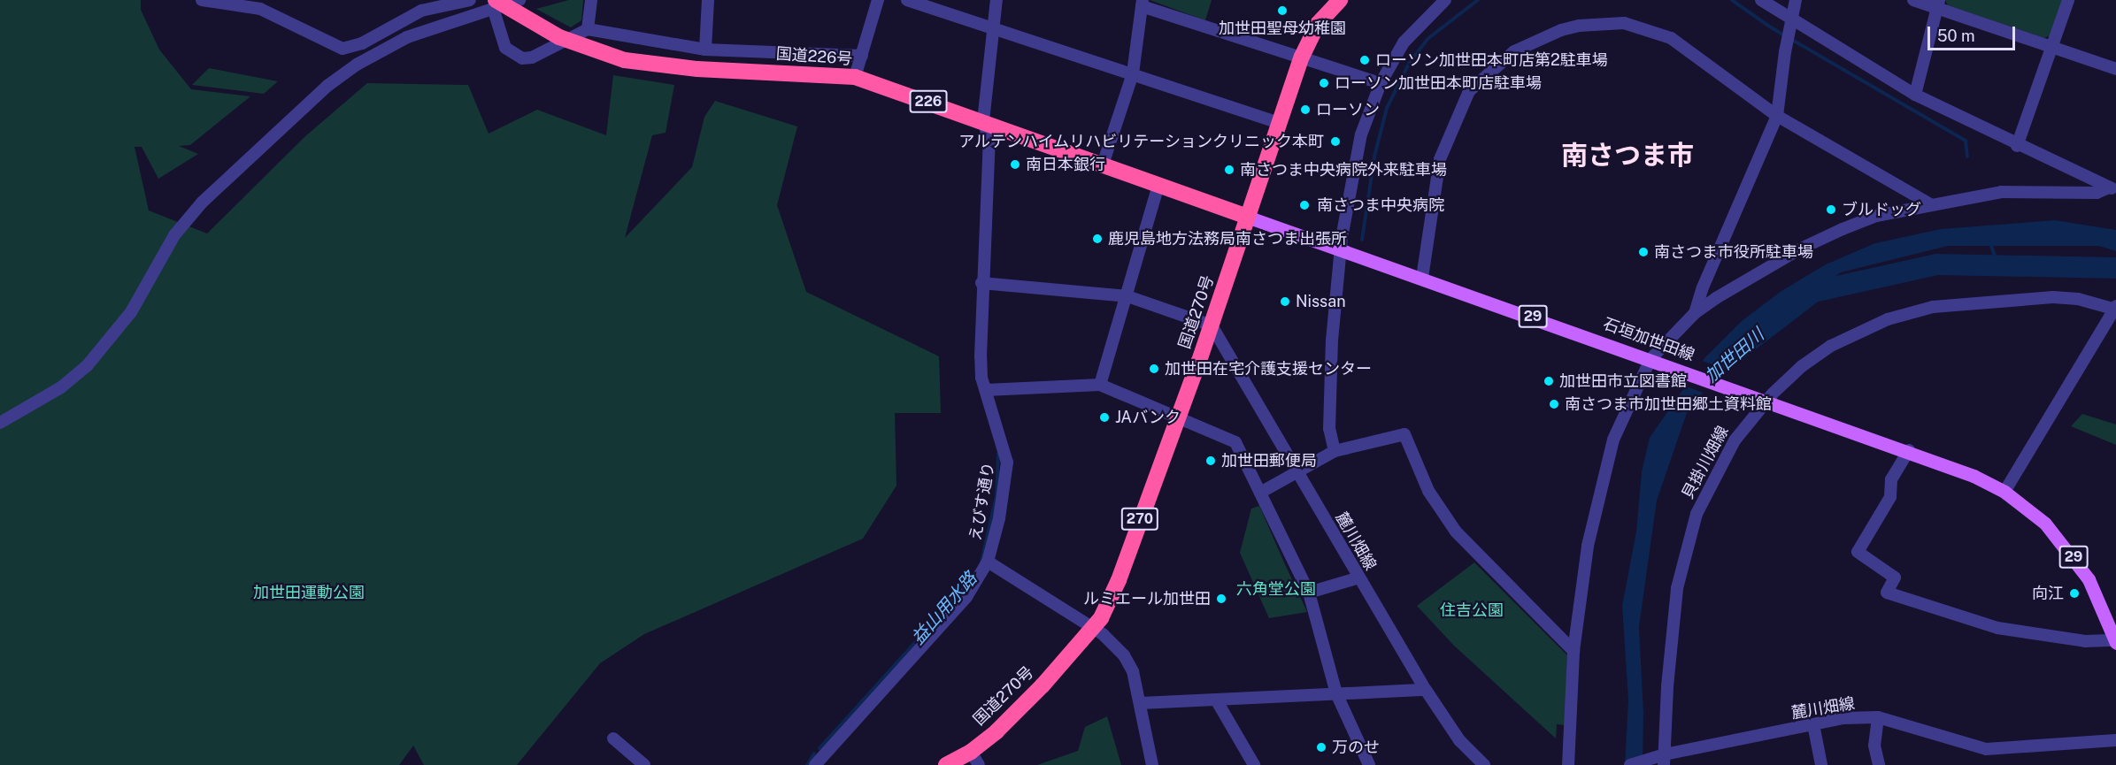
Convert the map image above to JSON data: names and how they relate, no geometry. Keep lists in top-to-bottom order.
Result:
{
  "streets": {
    "highway": [
      "国道226号",
      "226",
      "国道270号",
      "270"
    ],
    "main road": ["29", "石垣加世田線"],
    "street": ["貝掛川畑線", "えびす通り", "麓川畑線"]
  },
  "crossings": [
    ["国道226号", "国道270号"],
    ["国道226号", "石垣加世田線"],
    ["国道226号", "えびす通り"],
    ["国道270号", "石垣加世田線"],
    ["国道270号", "麓川畑線"],
    ["貝掛川畑線", "麓川畑線"]
  ],
  "districts": ["南さつま市"],
  "water": ["加世田川", "益山用水路"],
  "parks": ["六角堂公園", "加世田運動公園", "住吉公園"],
  "places": [
    "加世田聖母幼稚園",
    "ローソン加世田本町店第2駐車場",
    "ローソン加世田本町店駐車場",
    "ローソン",
    "アルテンハイムリハビリテーションクリニック本町",
    "南日本銀行",
    "南さつま中央病院外来駐車場",
    "南さつま中央病院",
    "ブルドッグ",
    "鹿児島地方法務局南さつま出張所",
    "南さつま市役所駐車場",
    "Nissan",
    "加世田在宅介護支援センター",
    "加世田市立図書館",
    "南さつま市加世田郷土資料館",
    "JAバンク",
    "加世田郵便局",
    "向江",
    "ルミエール加世田",
    "万のせ"
  ],
  "scale_bar": "50 m"
}
